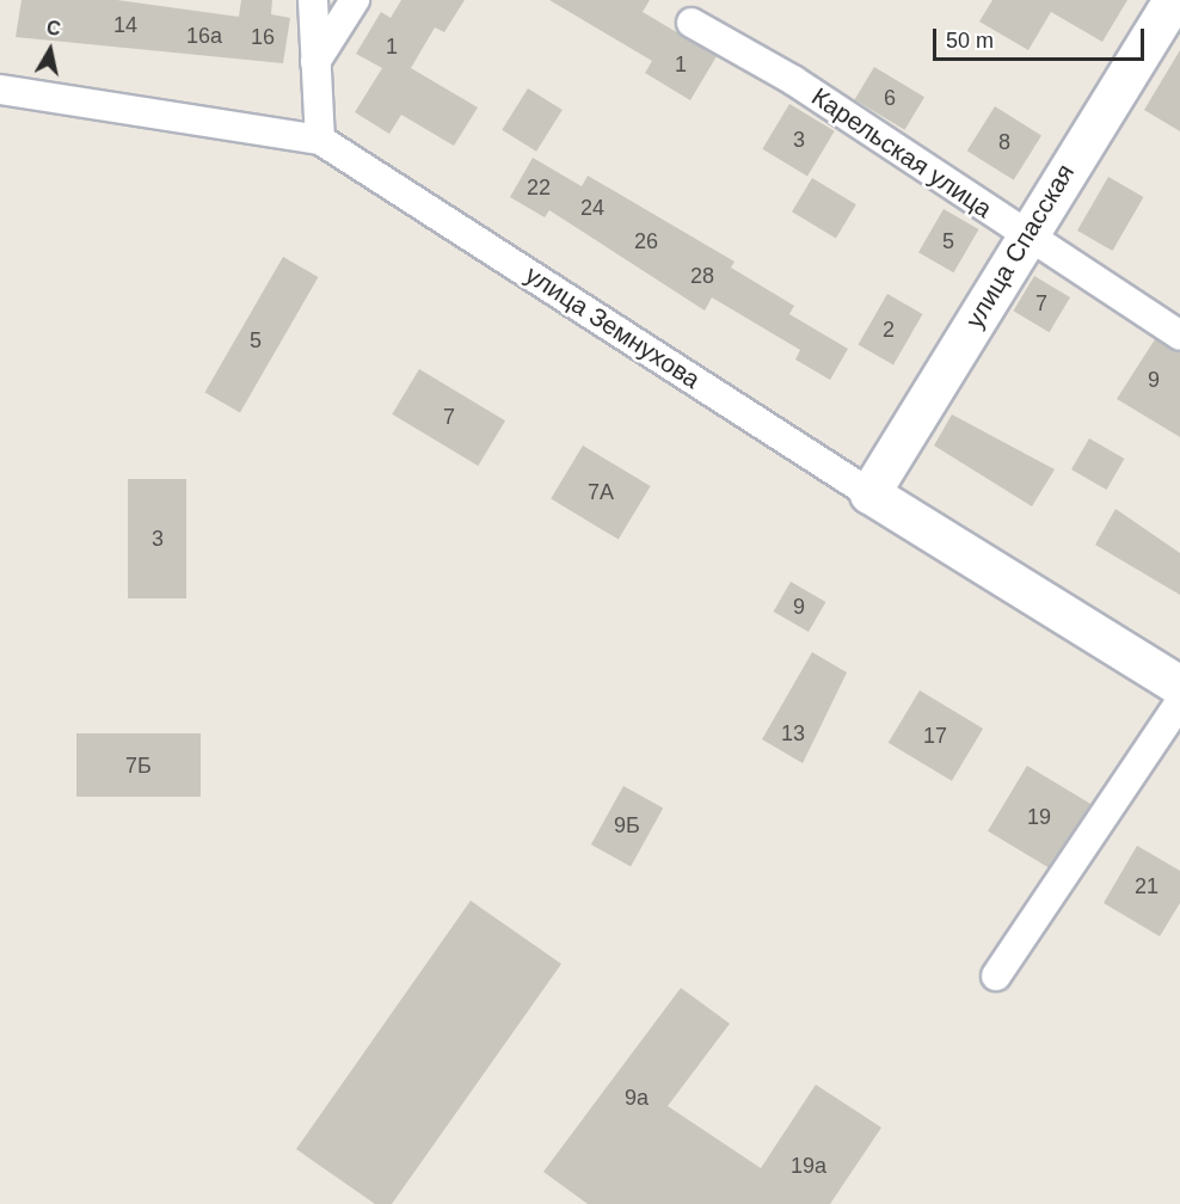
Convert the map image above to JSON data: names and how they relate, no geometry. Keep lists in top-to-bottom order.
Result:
{
  "streets": {
    "street": ["Карельская улица", "улица Спасская", "улица Земнухова"]
  },
  "crossings": [
    ["Карельская улица", "улица Спасская"],
    ["улица Спасская", "улица Земнухова"]
  ],
  "house_numbers": [
    "14",
    "16а",
    "16",
    "1",
    "1",
    "6",
    "3",
    "8",
    "22",
    "24",
    "26",
    "5",
    "28",
    "7",
    "2",
    "5",
    "9",
    "7",
    "7А",
    "3",
    "9",
    "13",
    "17",
    "7Б",
    "19",
    "9Б",
    "21",
    "9а",
    "19а"
  ],
  "scale_bar": "50 m",
  "north": "top"
}
